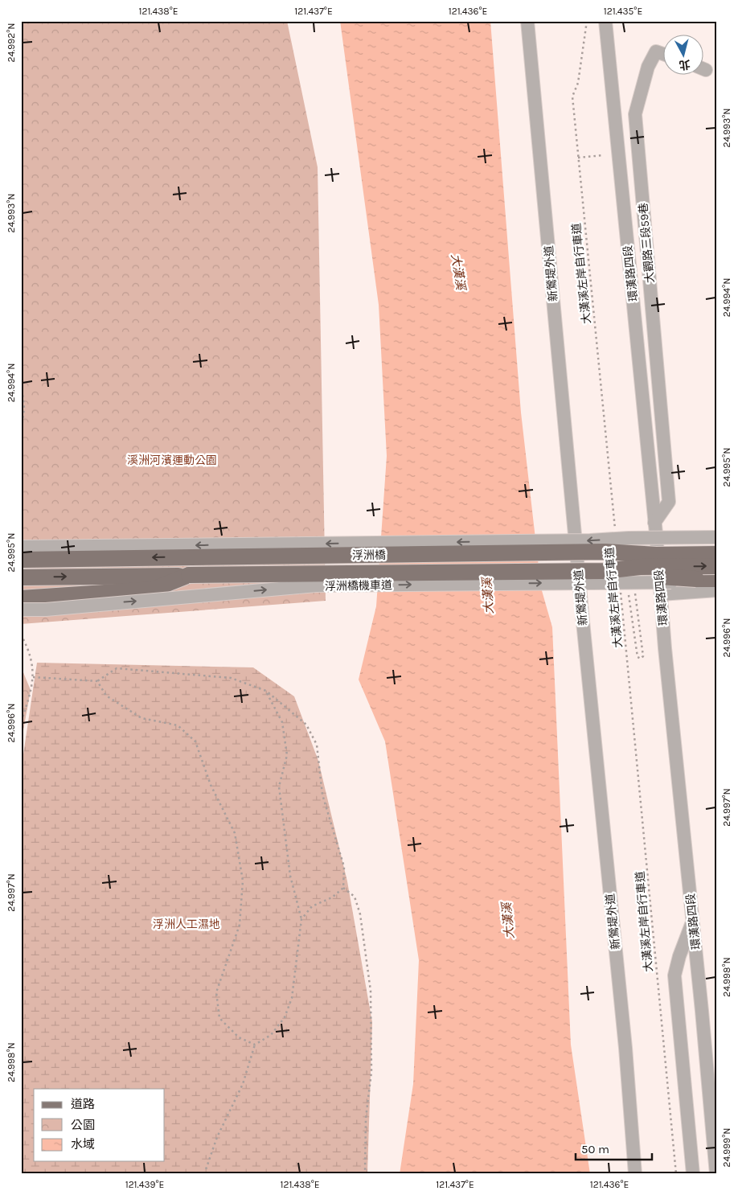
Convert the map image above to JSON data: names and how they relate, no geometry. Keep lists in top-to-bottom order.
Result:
{
  "streets": {
    "main road": ["浮洲橋"],
    "street": [
      "大觀路三段59巷",
      "新鶯堤外道",
      "環漢路四段",
      "浮洲橋機車道"
    ],
    "path": ["大漢溪左岸自行車道"]
  },
  "crossings": [
    ["大觀路三段59巷", "環漢路四段"]
  ],
  "water": ["大漢溪"],
  "parks": ["溪洲河濱運動公園", "浮洲人工濕地"],
  "legend": ["道路", "公園", "水域"],
  "scale_bar": "50 m",
  "north": "bottom",
  "coordinates": [
    "121.438°E",
    "121.437°E",
    "121.436°E",
    "121.435°E",
    "24.992°N",
    "24.993°N",
    "24.994°N",
    "24.995°N",
    "24.996°N",
    "24.997°N",
    "24.998°N",
    "24.999°N",
    "121.439°E"
  ]
}
